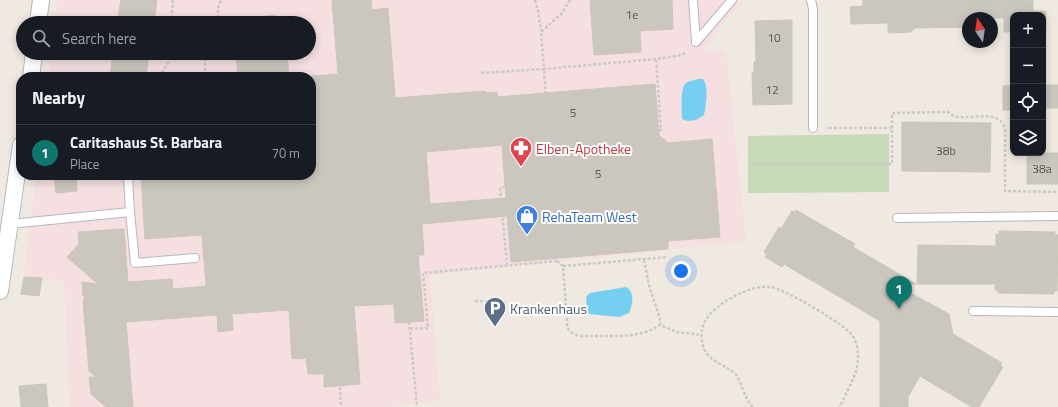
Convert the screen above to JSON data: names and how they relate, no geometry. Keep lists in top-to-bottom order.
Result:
{
  "places": {
    "pharmacy": ["Elben-Apotheke"],
    "shop": ["RehaTeam West"],
    "parking": ["Krankenhaus"]
  },
  "house_numbers": [
    "1e",
    "10",
    "12",
    "5",
    "38b",
    "38a",
    "5"
  ],
  "north": "top",
  "page": {
    "map_buttons": ["+", "−"],
    "search": "Search here",
    "heading": "Nearby",
    "list": [
      {
        "mark": "1",
        "name": "Caritashaus St. Barbara",
        "note": "Place",
        "value": "70 m"
      }
    ],
    "pins": "1"
  }
}
